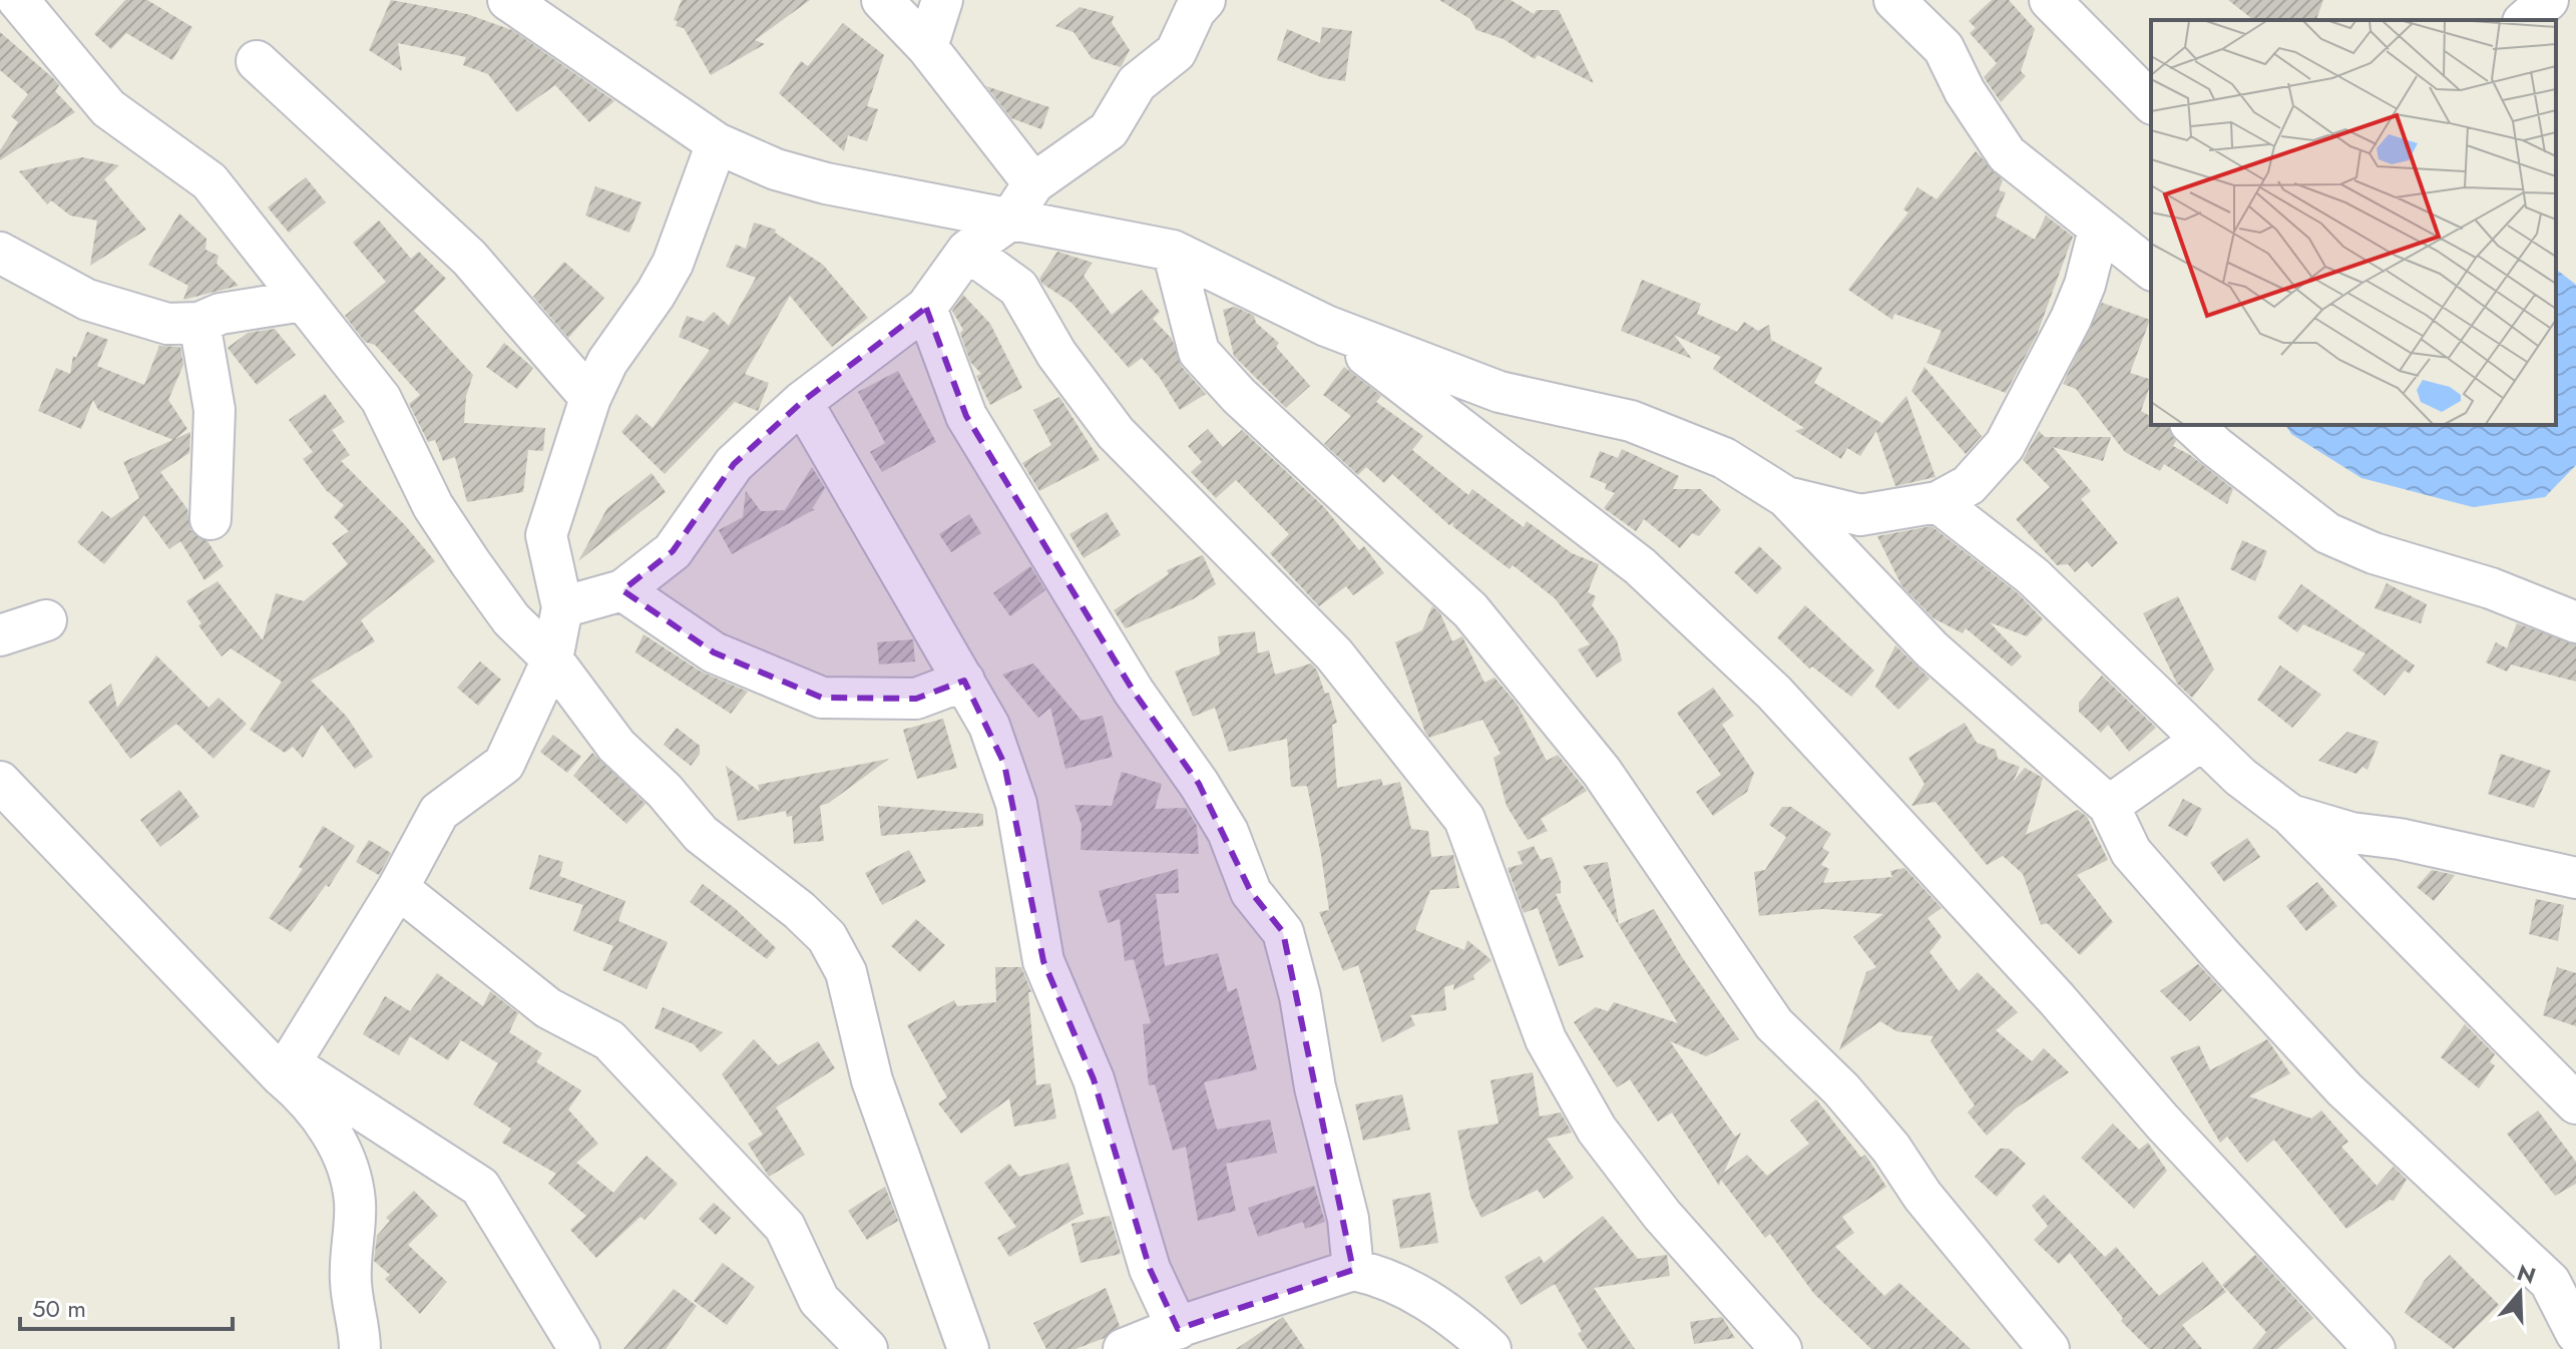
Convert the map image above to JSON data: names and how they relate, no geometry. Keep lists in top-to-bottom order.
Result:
{
  "scale_bar": "50 m",
  "north": "top"
}
